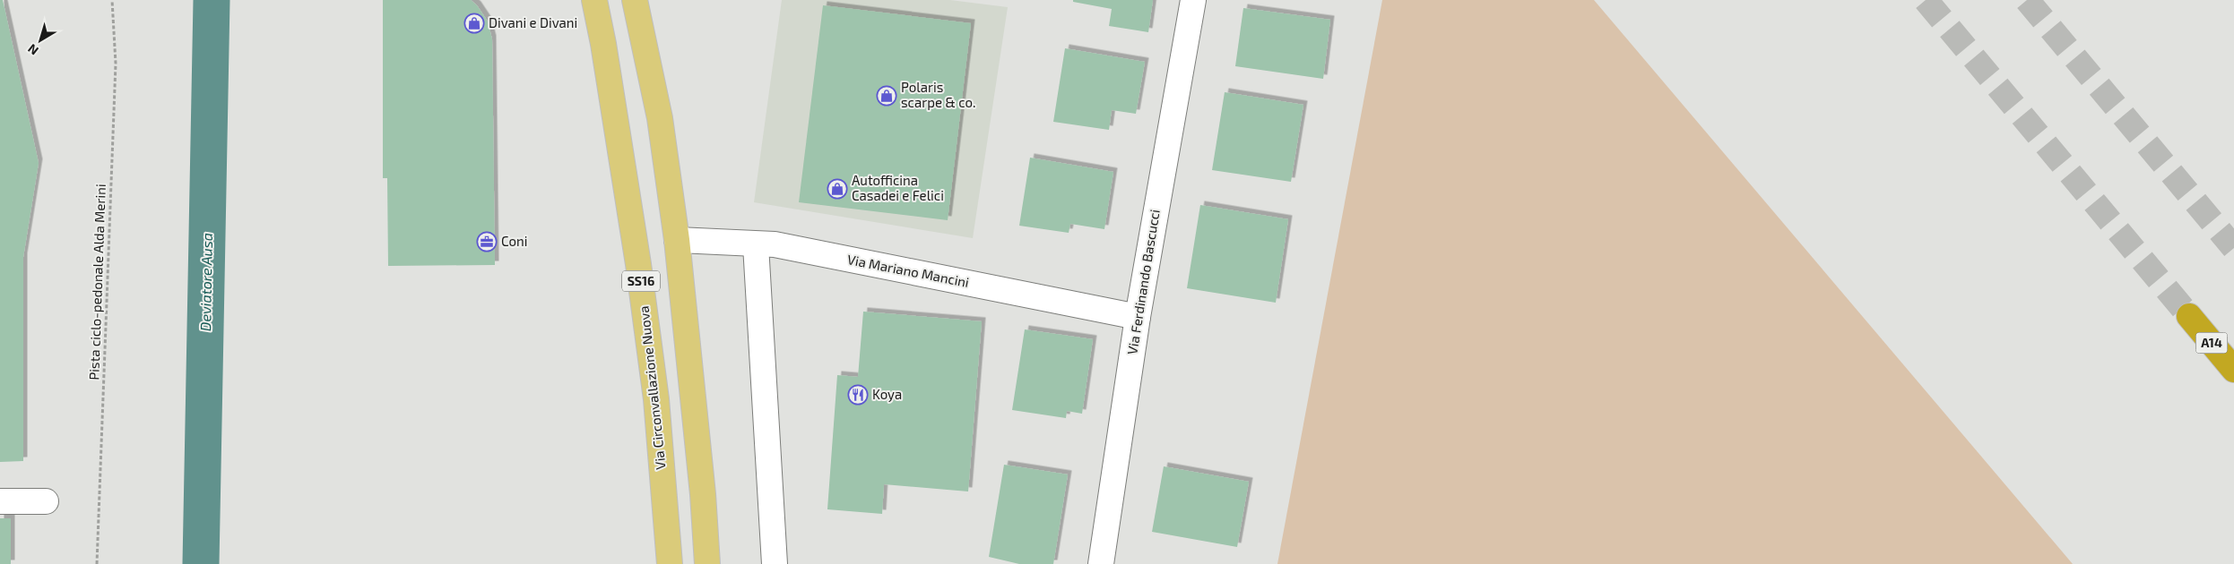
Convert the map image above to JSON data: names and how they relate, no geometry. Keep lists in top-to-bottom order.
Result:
{
  "streets": {
    "highway": ["A14"],
    "main road": ["SS16", "Via Circonvallazione Nuova"],
    "street": ["Via Mariano Mancini", "Via Ferdinando Bascucci"],
    "path": ["Pista ciclo-pedonale Alda Merini"]
  },
  "crossings": [
    ["Via Mariano Mancini", "SS16"],
    ["Via Mariano Mancini", "Via Ferdinando Bascucci"]
  ],
  "water": ["Deviatore Ausa"],
  "places": {
    "shop": ["Divani e Divani", "Polaris scarpe & co.", "Autofficina Casadei e Felici"],
    "office": ["Coni"],
    "restaurant": ["Koya"]
  },
  "north": "bottom left"
}
